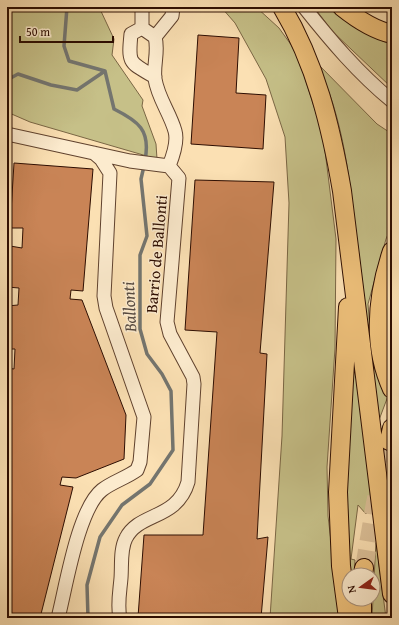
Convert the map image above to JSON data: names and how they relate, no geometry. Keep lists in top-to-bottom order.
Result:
{
  "streets": {
    "street": ["Barrio de Ballonti"]
  },
  "water": ["Ballonti"],
  "scale_bar": "50 m",
  "north": "left"
}
